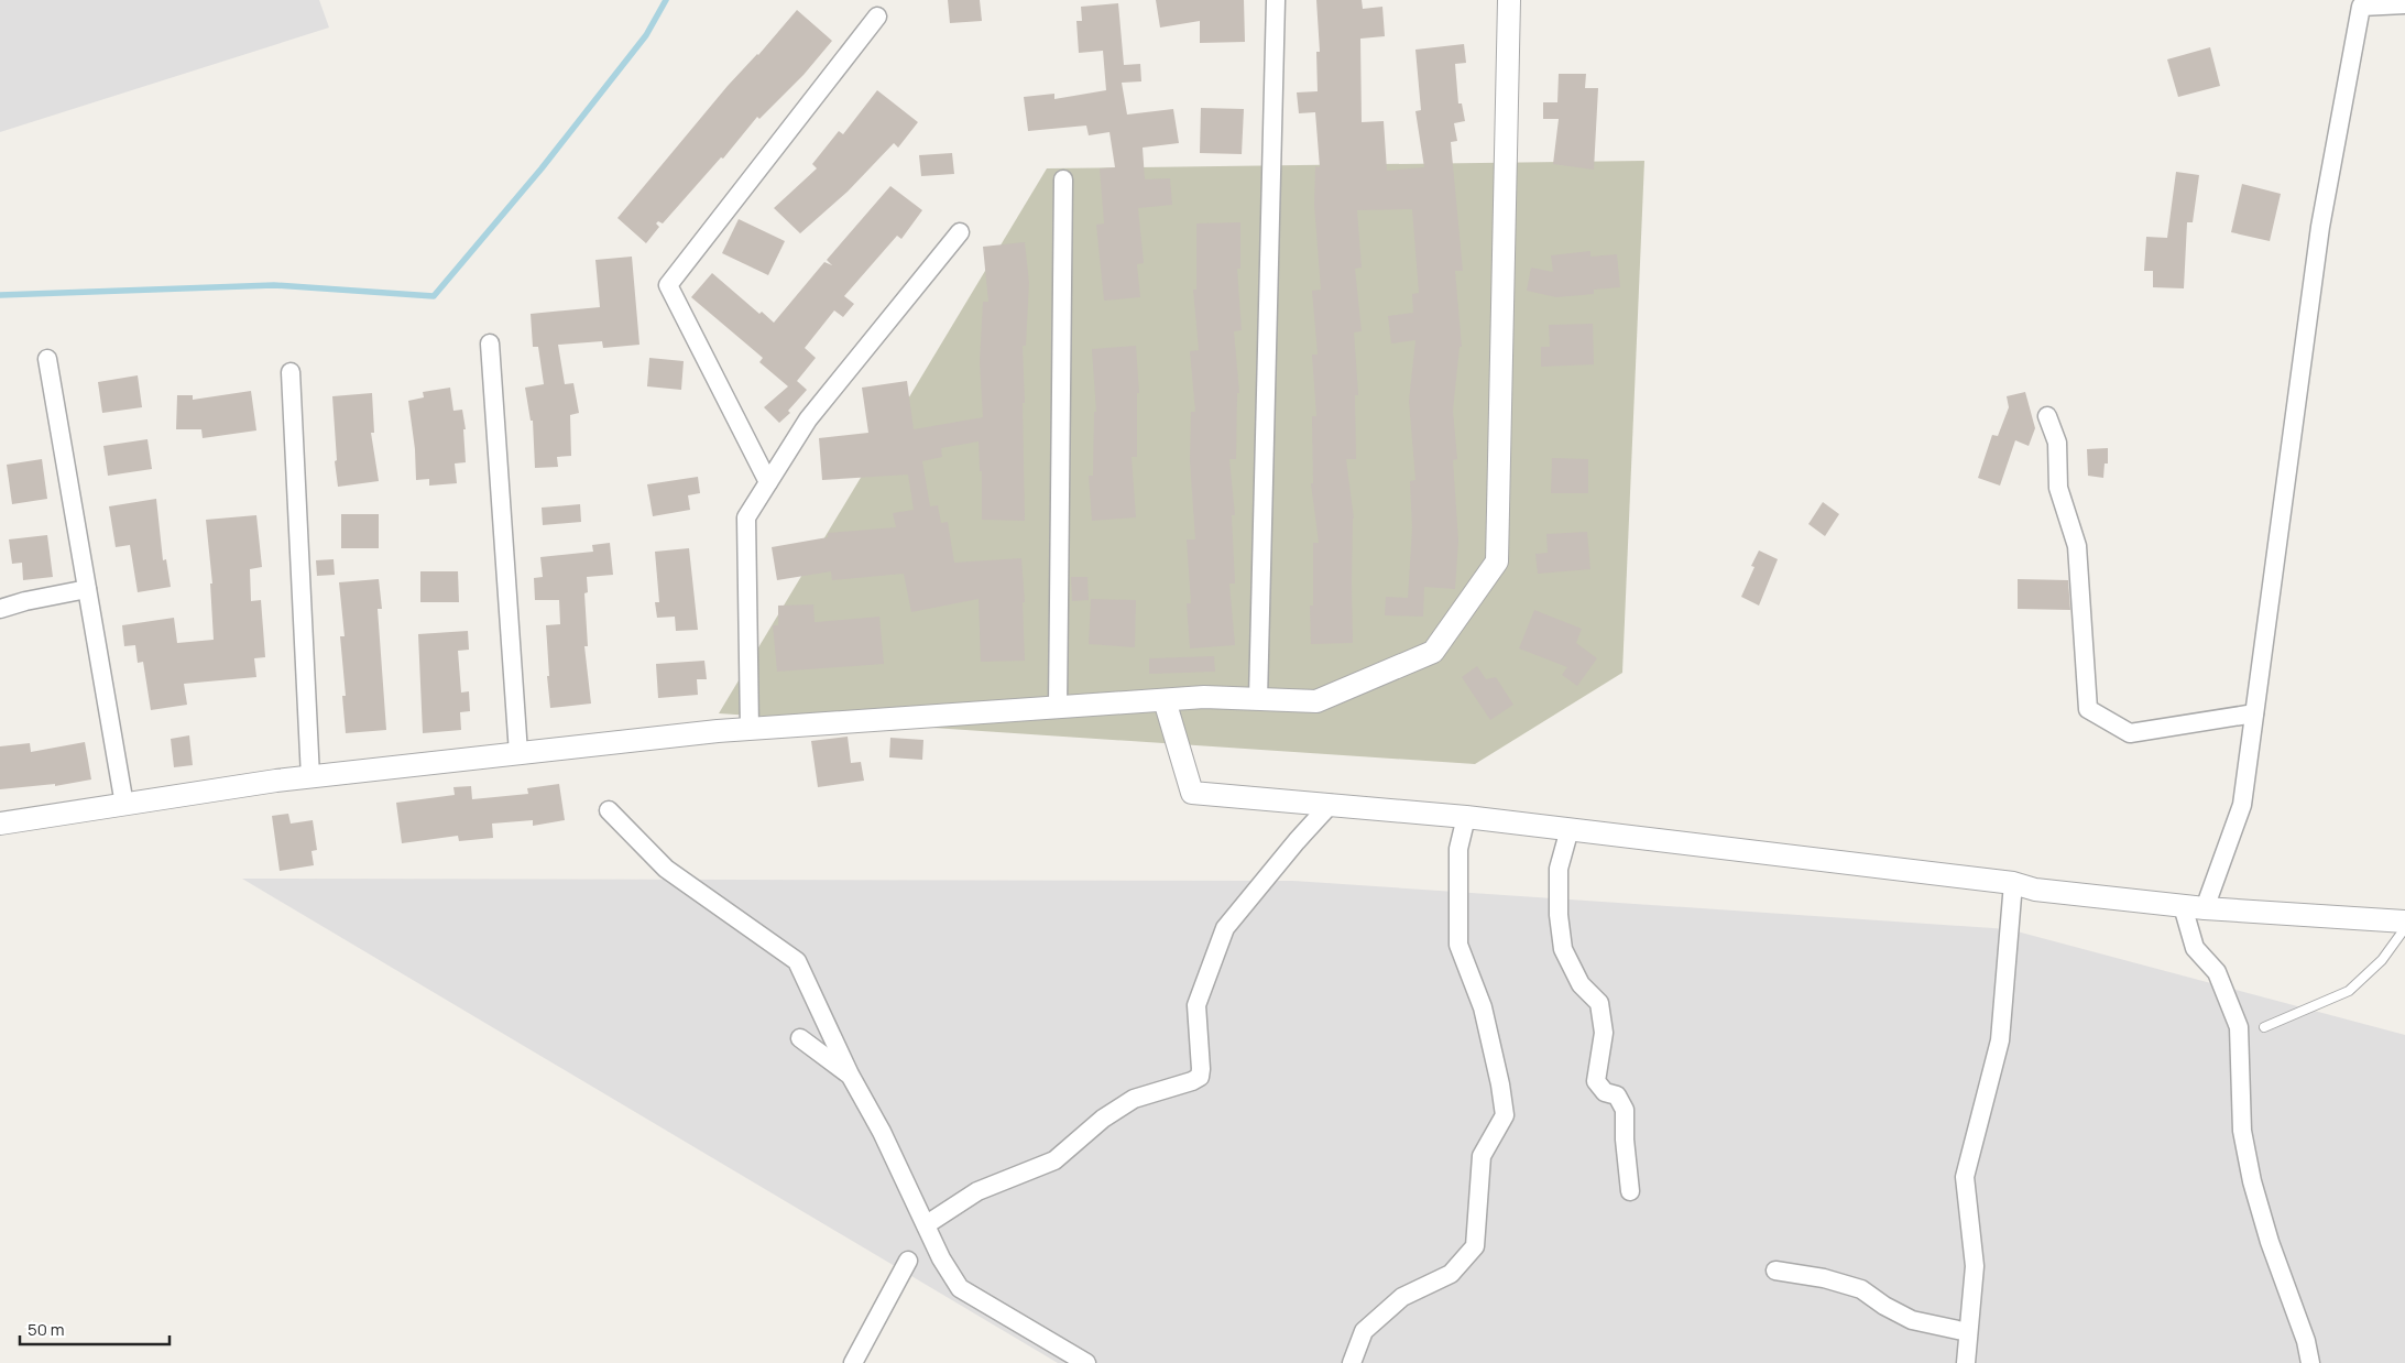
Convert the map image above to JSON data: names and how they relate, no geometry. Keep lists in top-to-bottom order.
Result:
{
  "scale_bar": "50 m"
}
